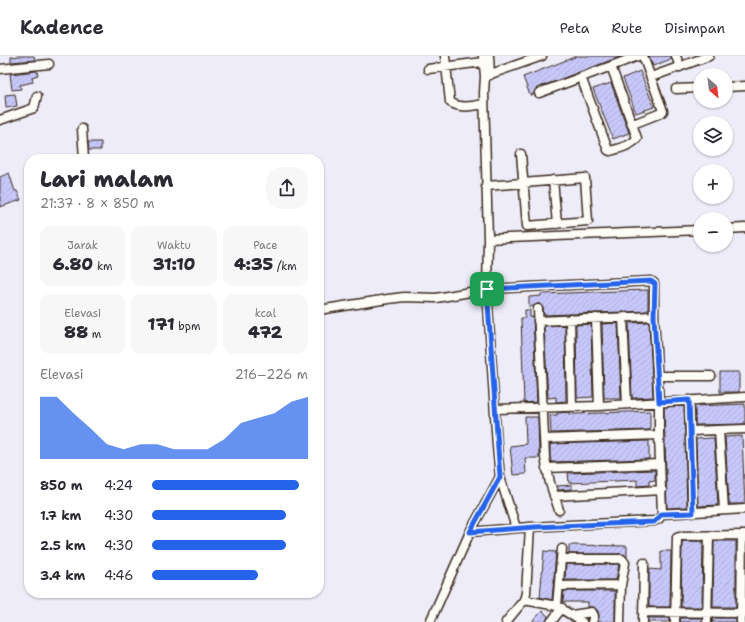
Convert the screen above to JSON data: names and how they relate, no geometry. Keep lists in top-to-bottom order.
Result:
{
  "north": "bottom right",
  "page": {
    "header": "Kadence",
    "nav": ["Peta", "Rute", "Disimpan"],
    "map_buttons": ["+", "−"],
    "heading": ["Lari malam", "21:37 · 8 × 850 m"],
    "stats": [
      ["Jarak", "6.80 km"],
      ["Waktu", "31:10"],
      ["Pace", "4:35 /km"],
      ["Elevasi", "88 m"],
      ["171 bpm"],
      ["kcal", "472"]
    ],
    "chart": ["Elevasi", "216–226 m"],
    "list": [
      {
        "name": "850 m",
        "note": "4:24"
      },
      {
        "name": "1.7 km",
        "note": "4:30"
      },
      {
        "name": "2.5 km",
        "note": "4:30"
      },
      {
        "name": "3.4 km",
        "note": "4:46"
      }
    ]
  }
}
